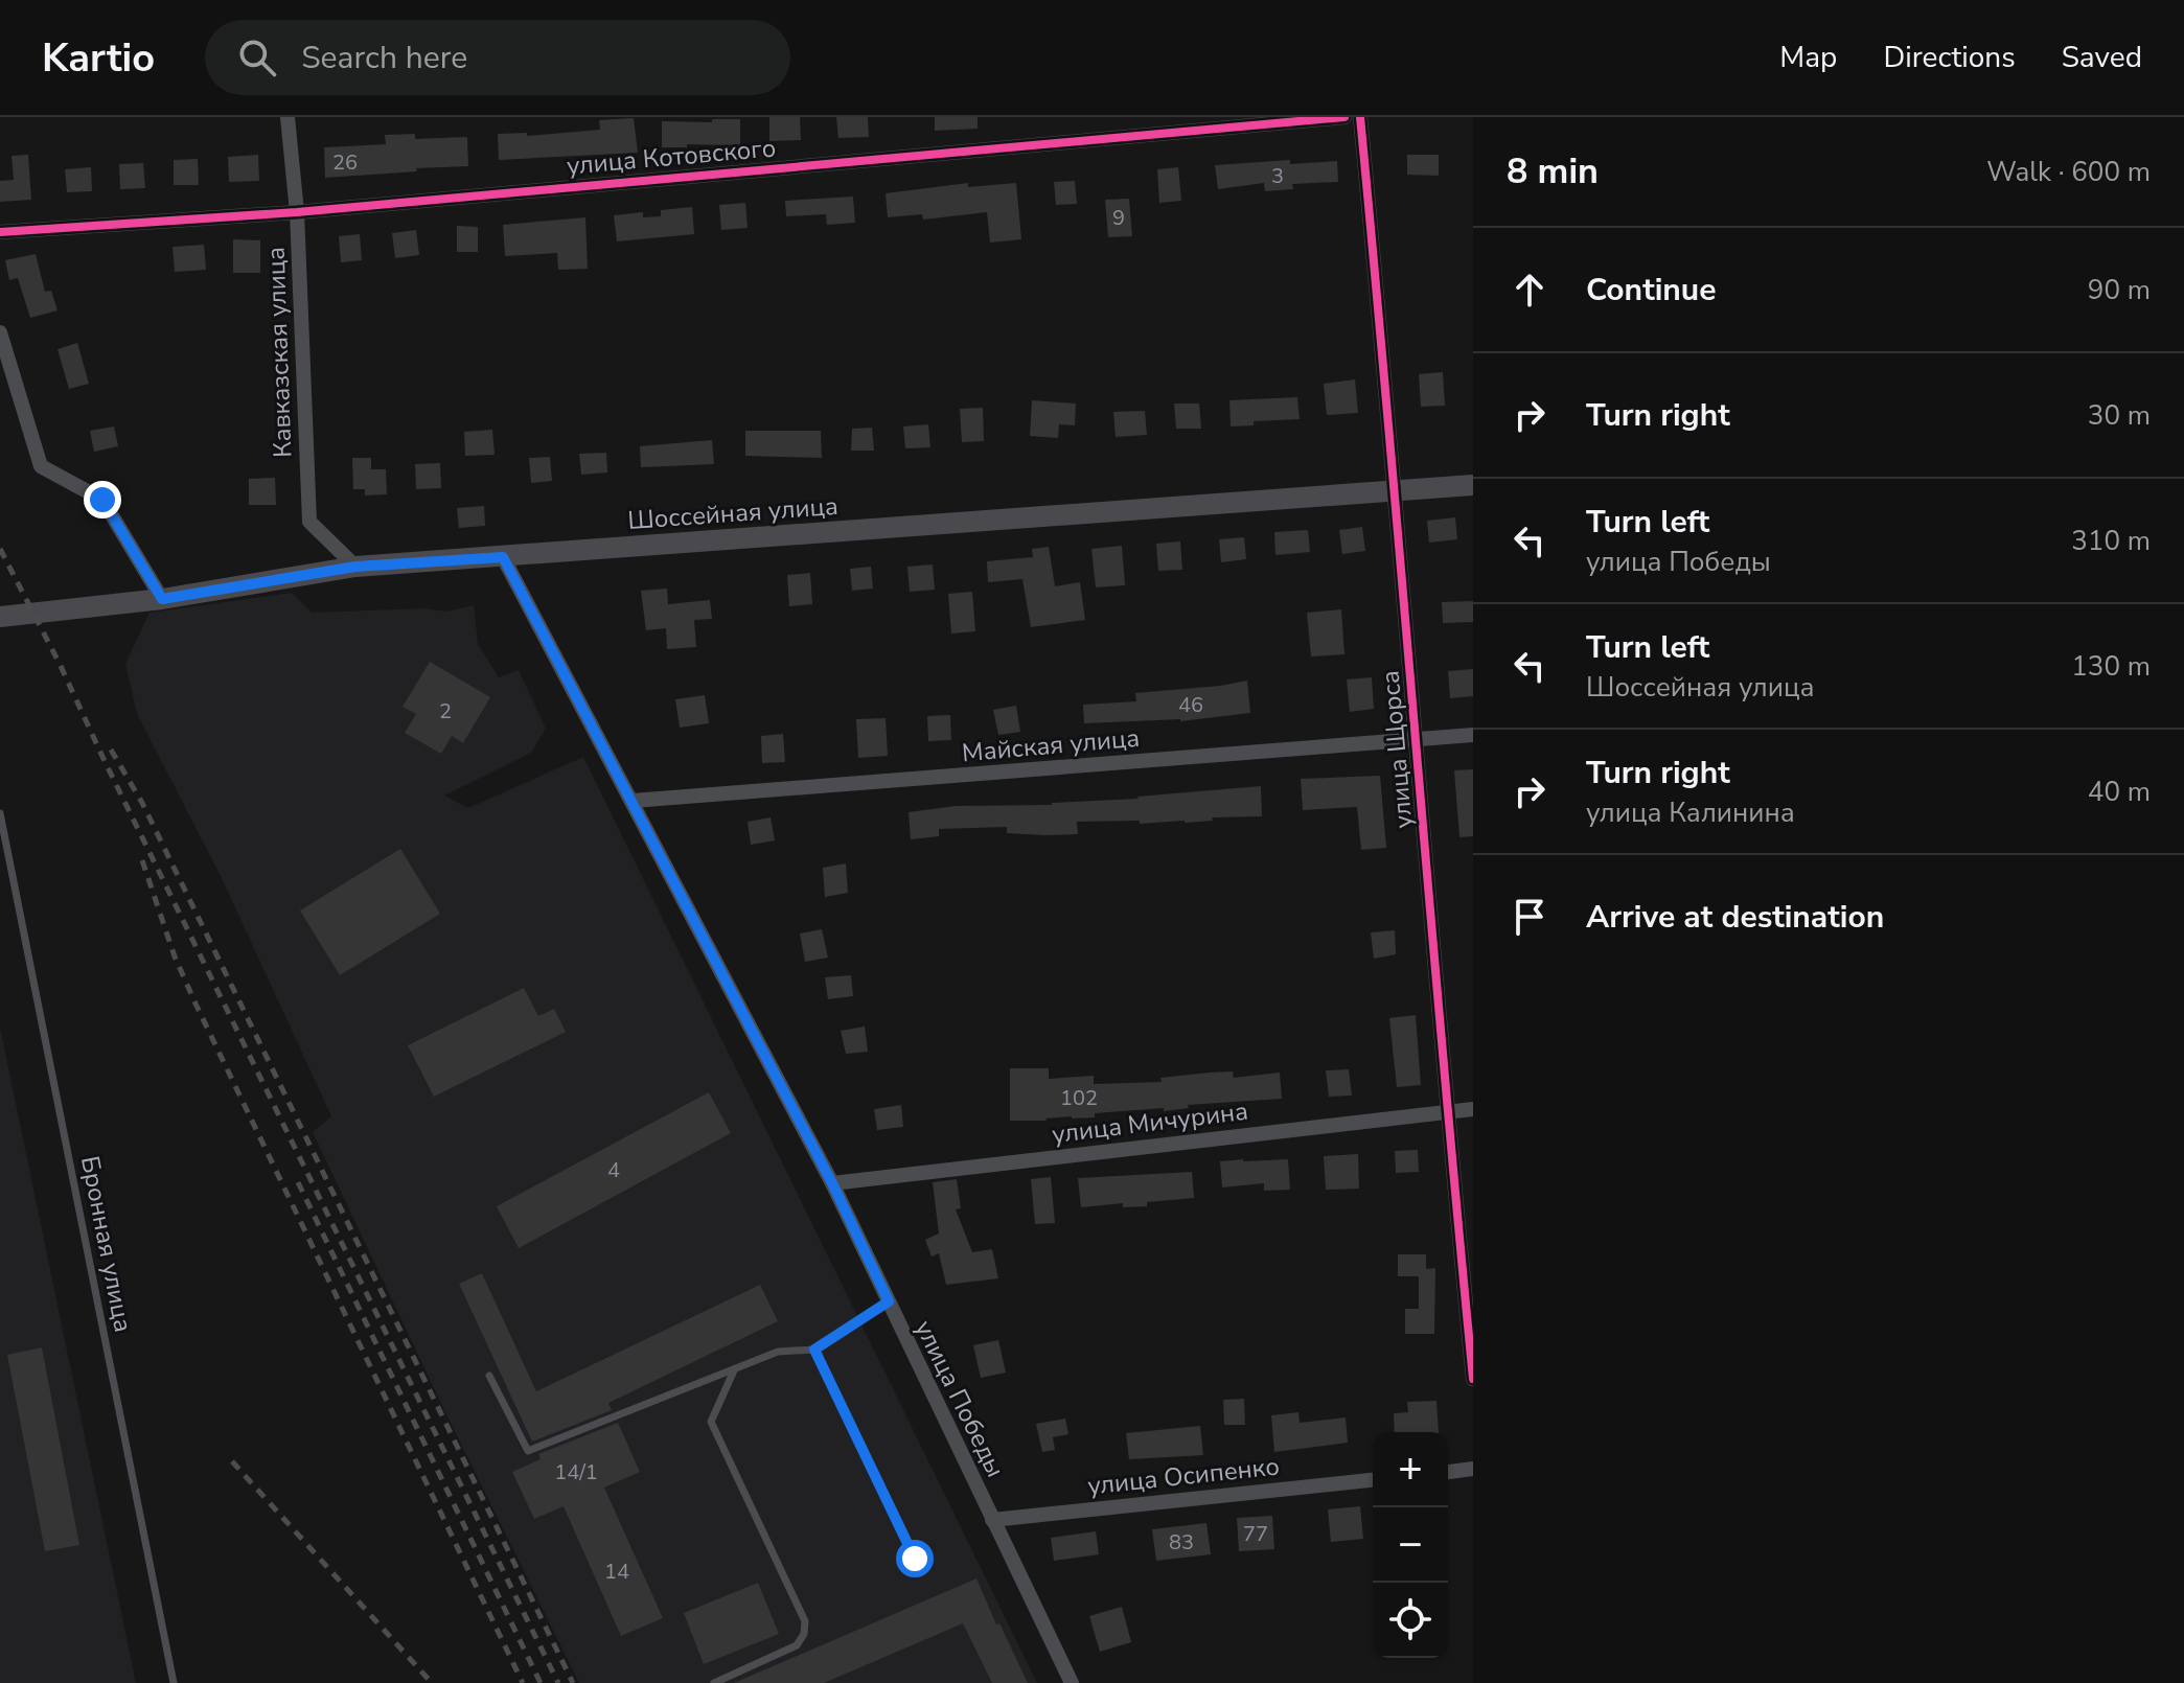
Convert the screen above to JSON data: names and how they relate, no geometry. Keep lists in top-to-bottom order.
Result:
{
  "streets": {
    "main road": ["Шоссейная улица"],
    "street": [
      "улица Котовского",
      "Кавказская улица",
      "Майская улица",
      "улица Щорса",
      "улица Мичурина",
      "улица Победы",
      "улица Осипенко"
    ],
    "lane": ["Бронная улица"]
  },
  "crossings": [
    ["улица Котовского", "Кавказская улица"],
    ["Кавказская улица", "Шоссейная улица"],
    ["Шоссейная улица", "улица Щорса"],
    ["Шоссейная улица", "улица Победы"],
    ["Майская улица", "улица Щорса"],
    ["Майская улица", "улица Победы"],
    ["улица Щорса", "улица Мичурина"],
    ["улица Мичурина", "улица Победы"],
    ["улица Победы", "улица Осипенко"]
  ],
  "house_numbers": [
    "26",
    "3",
    "9",
    "46",
    "2",
    "102",
    "4",
    "14/1",
    "77",
    "83",
    "14"
  ],
  "page": {
    "header": "Kartio",
    "search": "Search here",
    "nav": ["Map", "Directions", "Saved"],
    "heading": ["8 min", "Walk · 600 m"],
    "list": [
      ["Continue", "90 m"],
      ["Turn right", "30 m"],
      ["Turn left", "улица Победы", "310 m"],
      ["Turn left", "Шоссейная улица", "130 m"],
      ["Turn right", "улица Калинина", "40 m"],
      "Arrive at destination"
    ],
    "map_buttons": ["+", "−"]
  }
}
